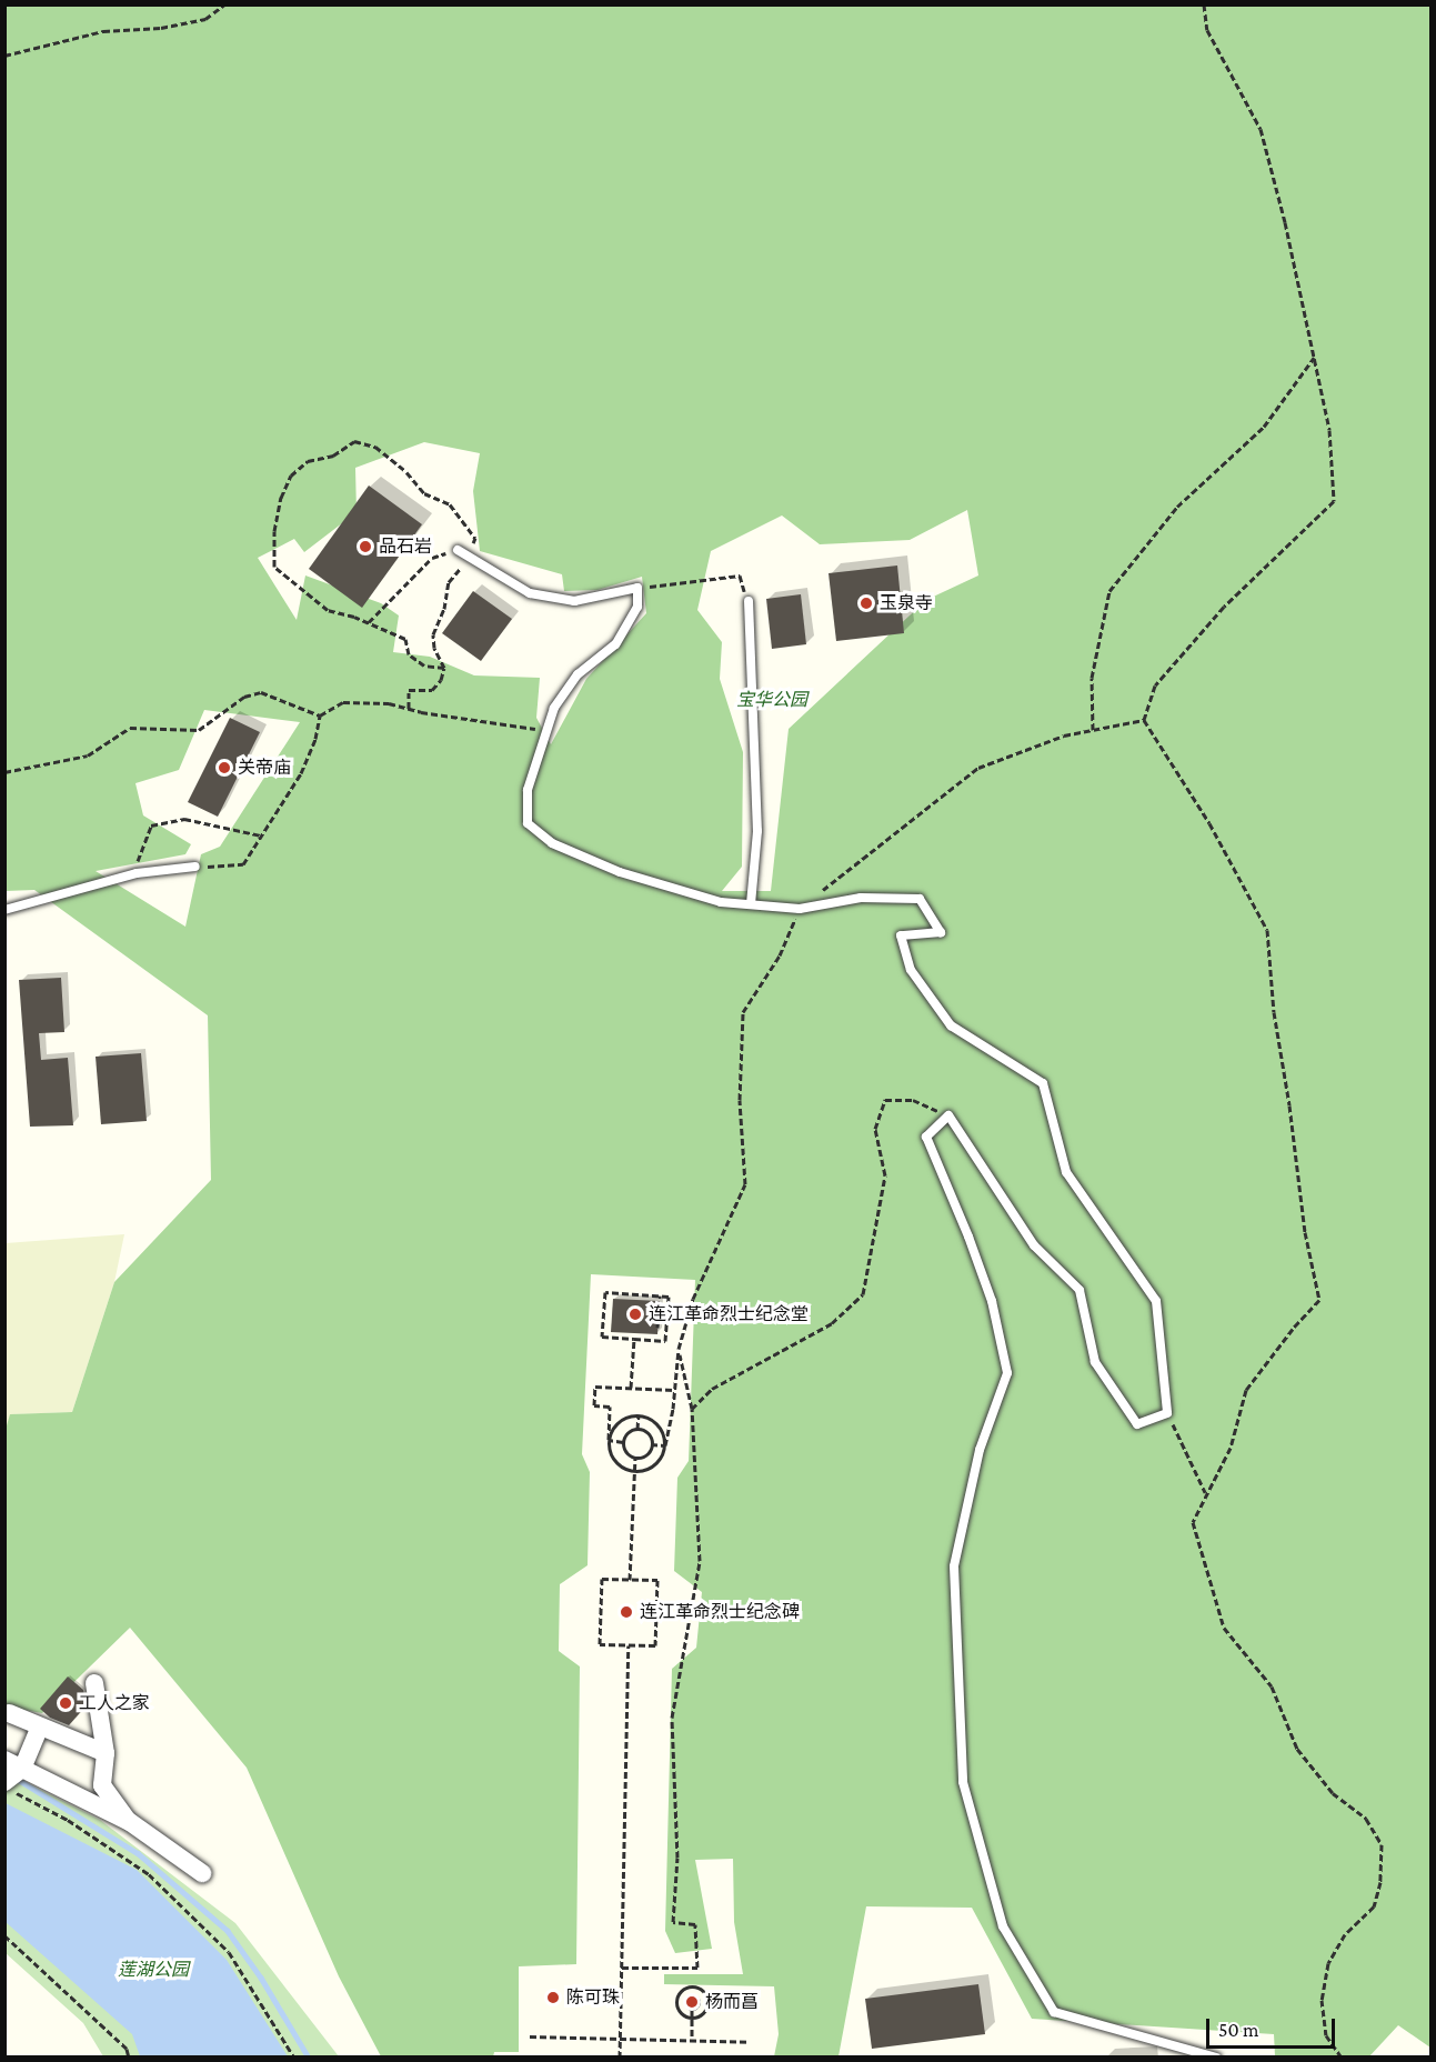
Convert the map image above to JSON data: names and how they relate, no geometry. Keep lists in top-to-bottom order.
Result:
{
  "parks": ["宝华公园", "莲湖公园"],
  "places": [
    "品石岩",
    "玉泉寺",
    "关帝庙",
    "连江革命烈士纪念堂",
    "连江革命烈士纪念碑",
    "工人之家",
    "陈可珠",
    "杨而菖"
  ],
  "scale_bar": "50 m"
}
